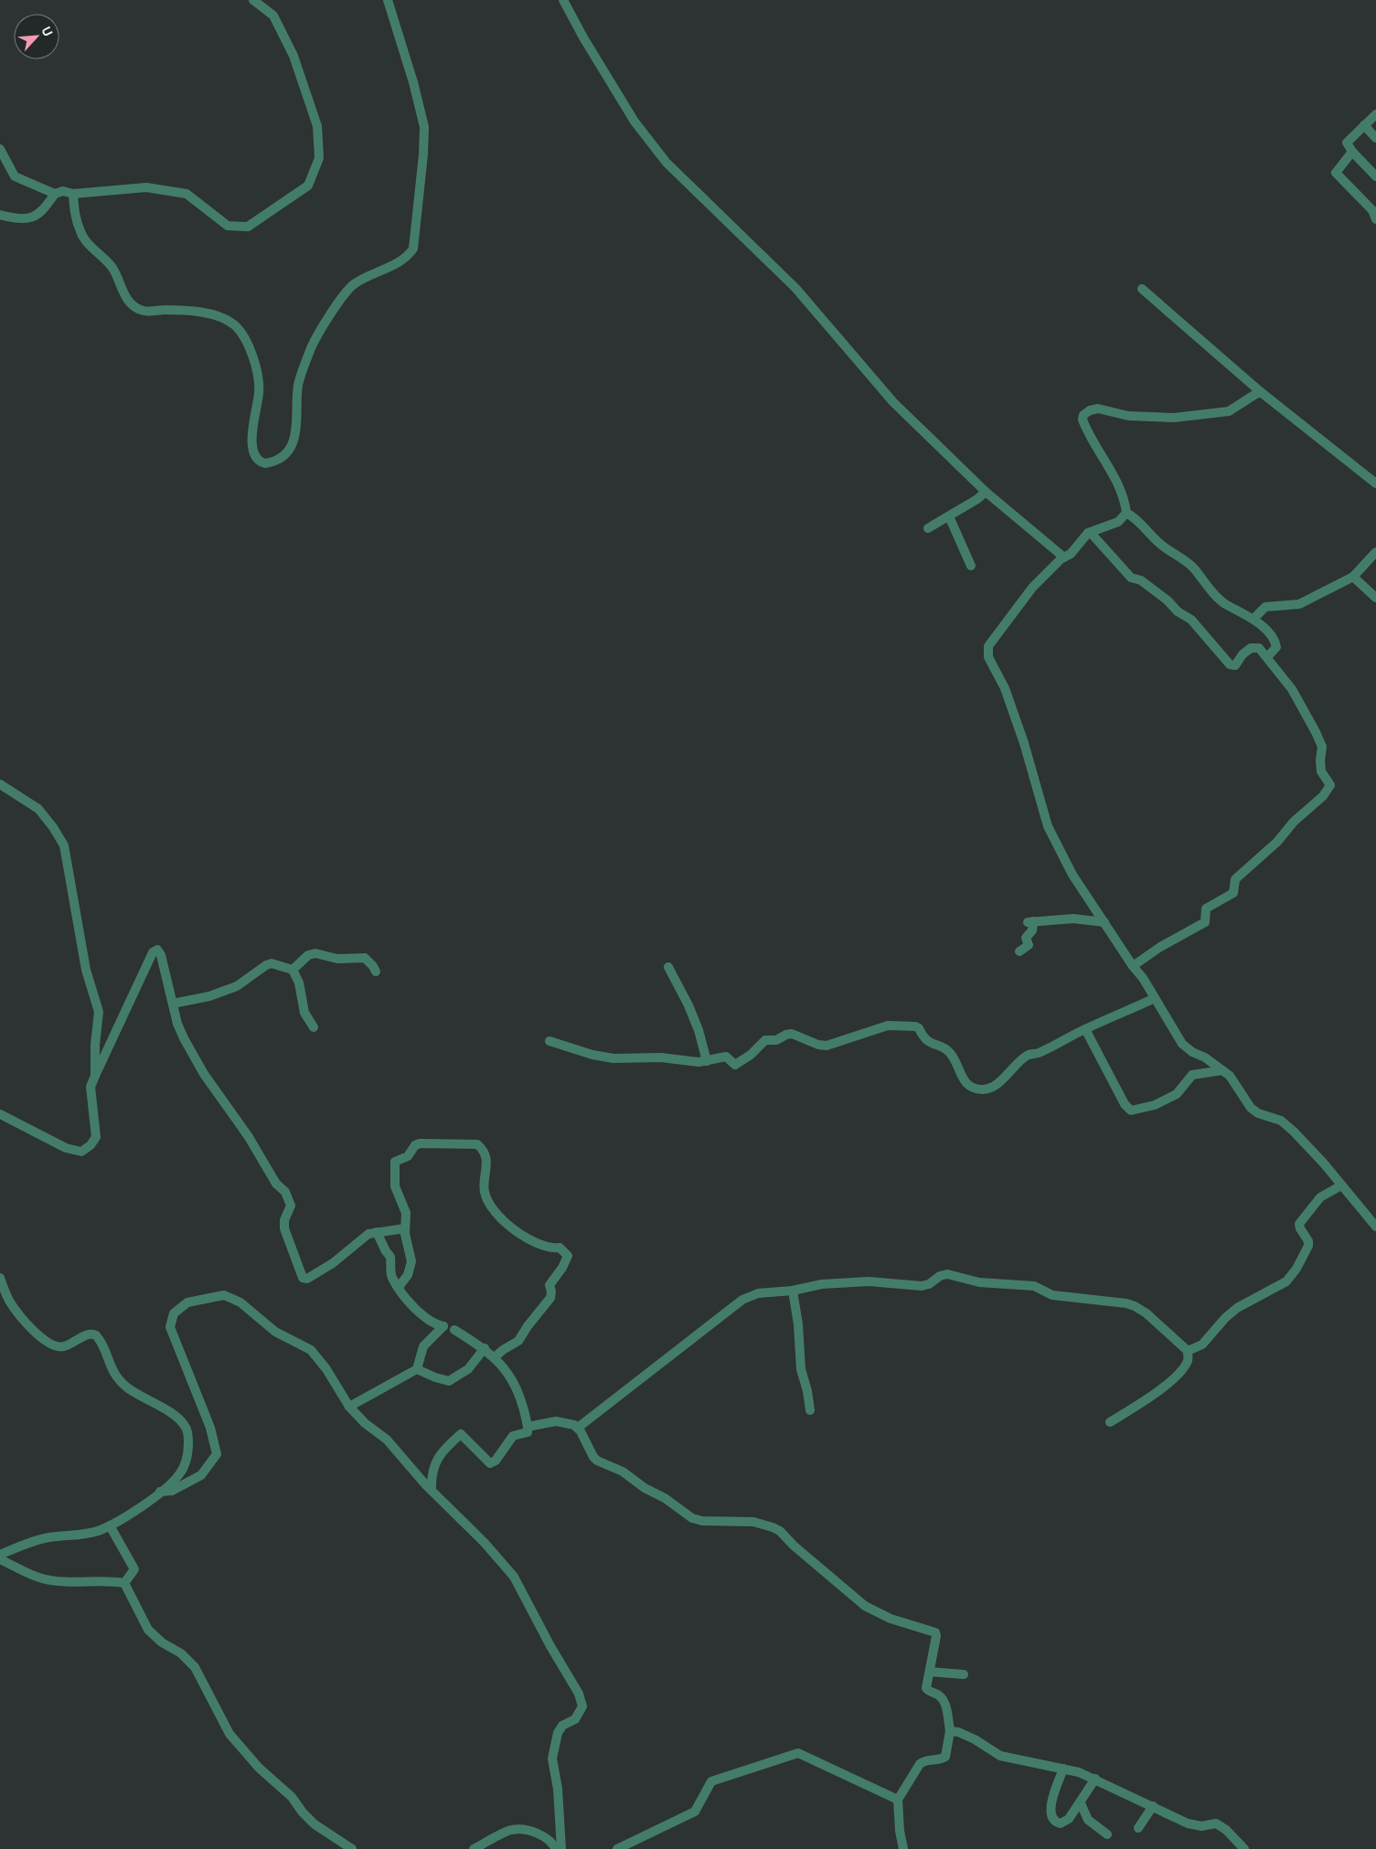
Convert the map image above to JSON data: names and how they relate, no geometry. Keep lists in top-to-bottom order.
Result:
{
  "north": "top right"
}
